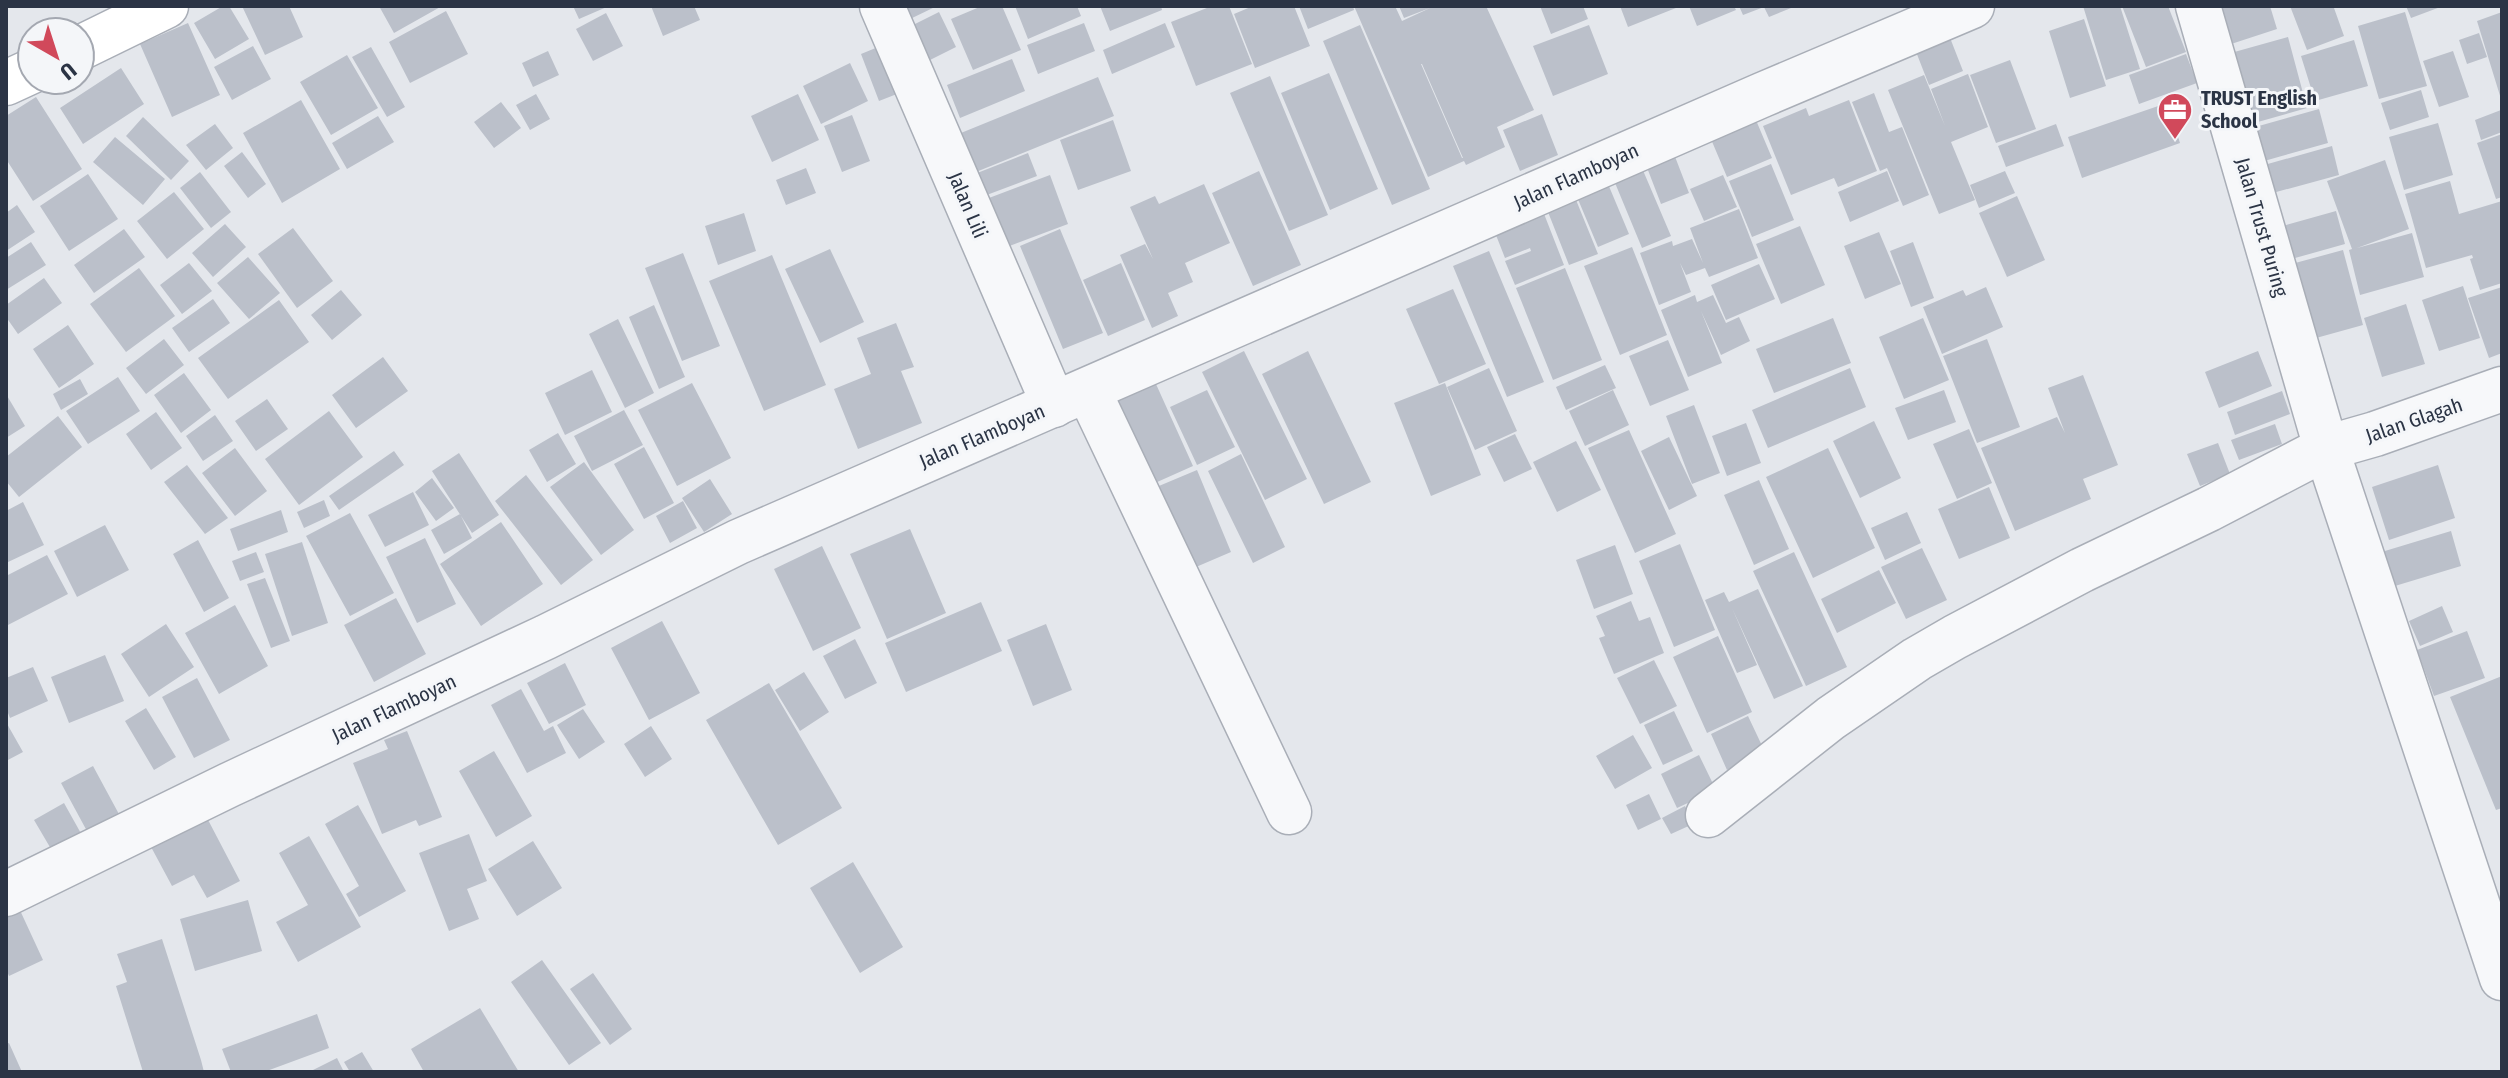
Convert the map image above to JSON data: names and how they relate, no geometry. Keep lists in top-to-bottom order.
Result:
{
  "streets": {
    "street": [
      "Jalan Flamboyan",
      "Jalan Lili",
      "Jalan Trust Puring",
      "Jalan Glagah"
    ]
  },
  "crossings": [
    ["Jalan Flamboyan", "Jalan Lili"],
    ["Jalan Trust Puring", "Jalan Glagah"]
  ],
  "places": {
    "office": ["TRUST English School"]
  },
  "north": "bottom right"
}
